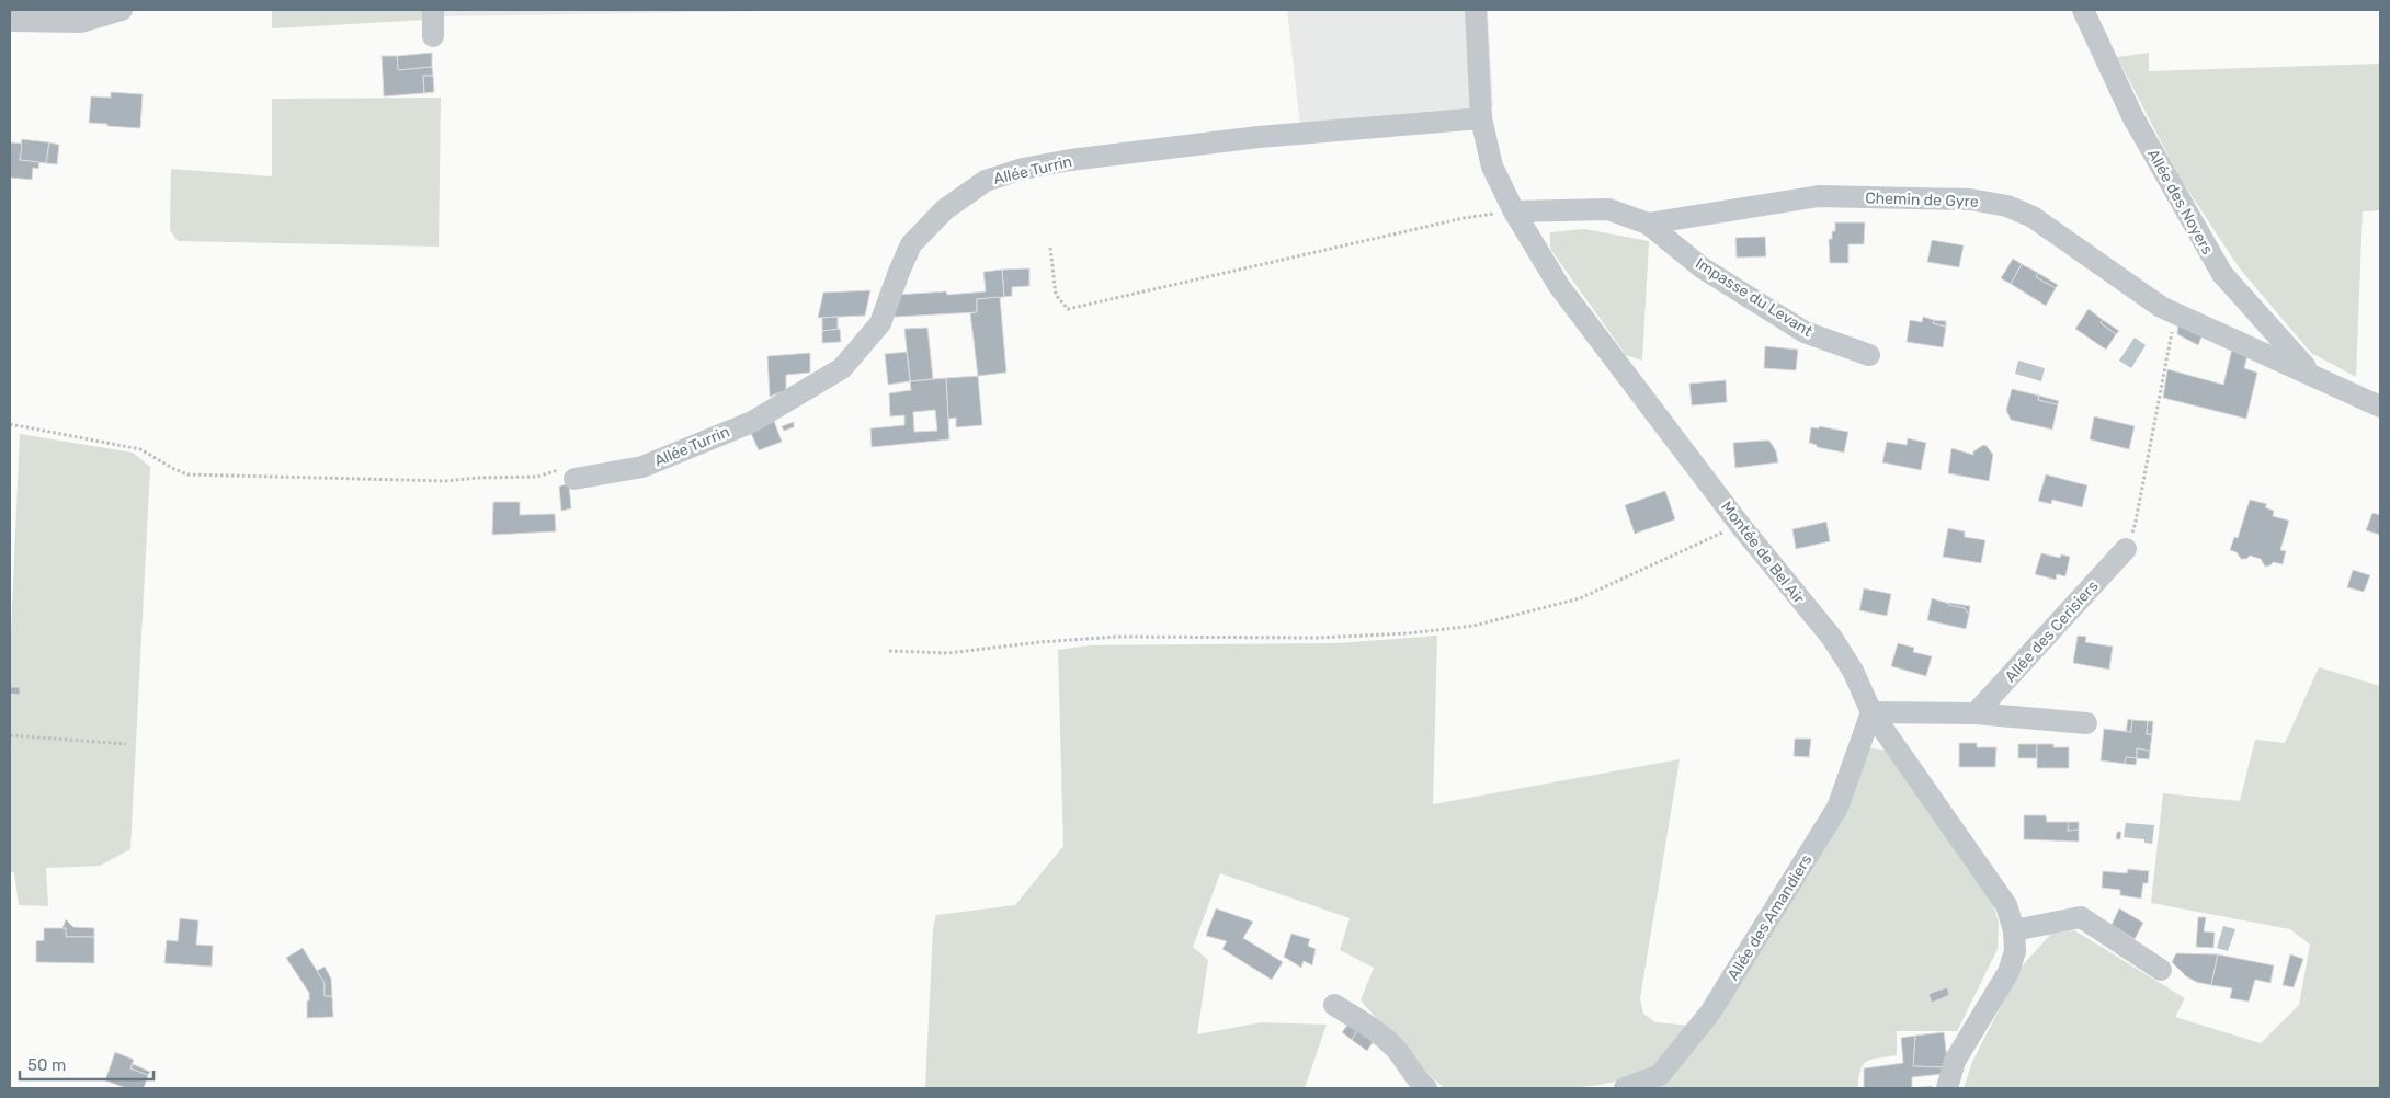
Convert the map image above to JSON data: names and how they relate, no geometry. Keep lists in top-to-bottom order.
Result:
{
  "streets": {
    "street": [
      "Allée Turrin",
      "Chemin de Gyre",
      "Allée des Noyers",
      "Impasse du Levant",
      "Montée de Bel Air",
      "Allée des Cerisiers",
      "Allée des Amandiers"
    ]
  },
  "crossings": [
    ["Allée Turrin", "Montée de Bel Air"],
    ["Chemin de Gyre", "Allée des Noyers"],
    ["Chemin de Gyre", "Impasse du Levant"],
    ["Chemin de Gyre", "Montée de Bel Air"],
    ["Montée de Bel Air", "Allée des Amandiers"]
  ],
  "scale_bar": "50 m"
}
